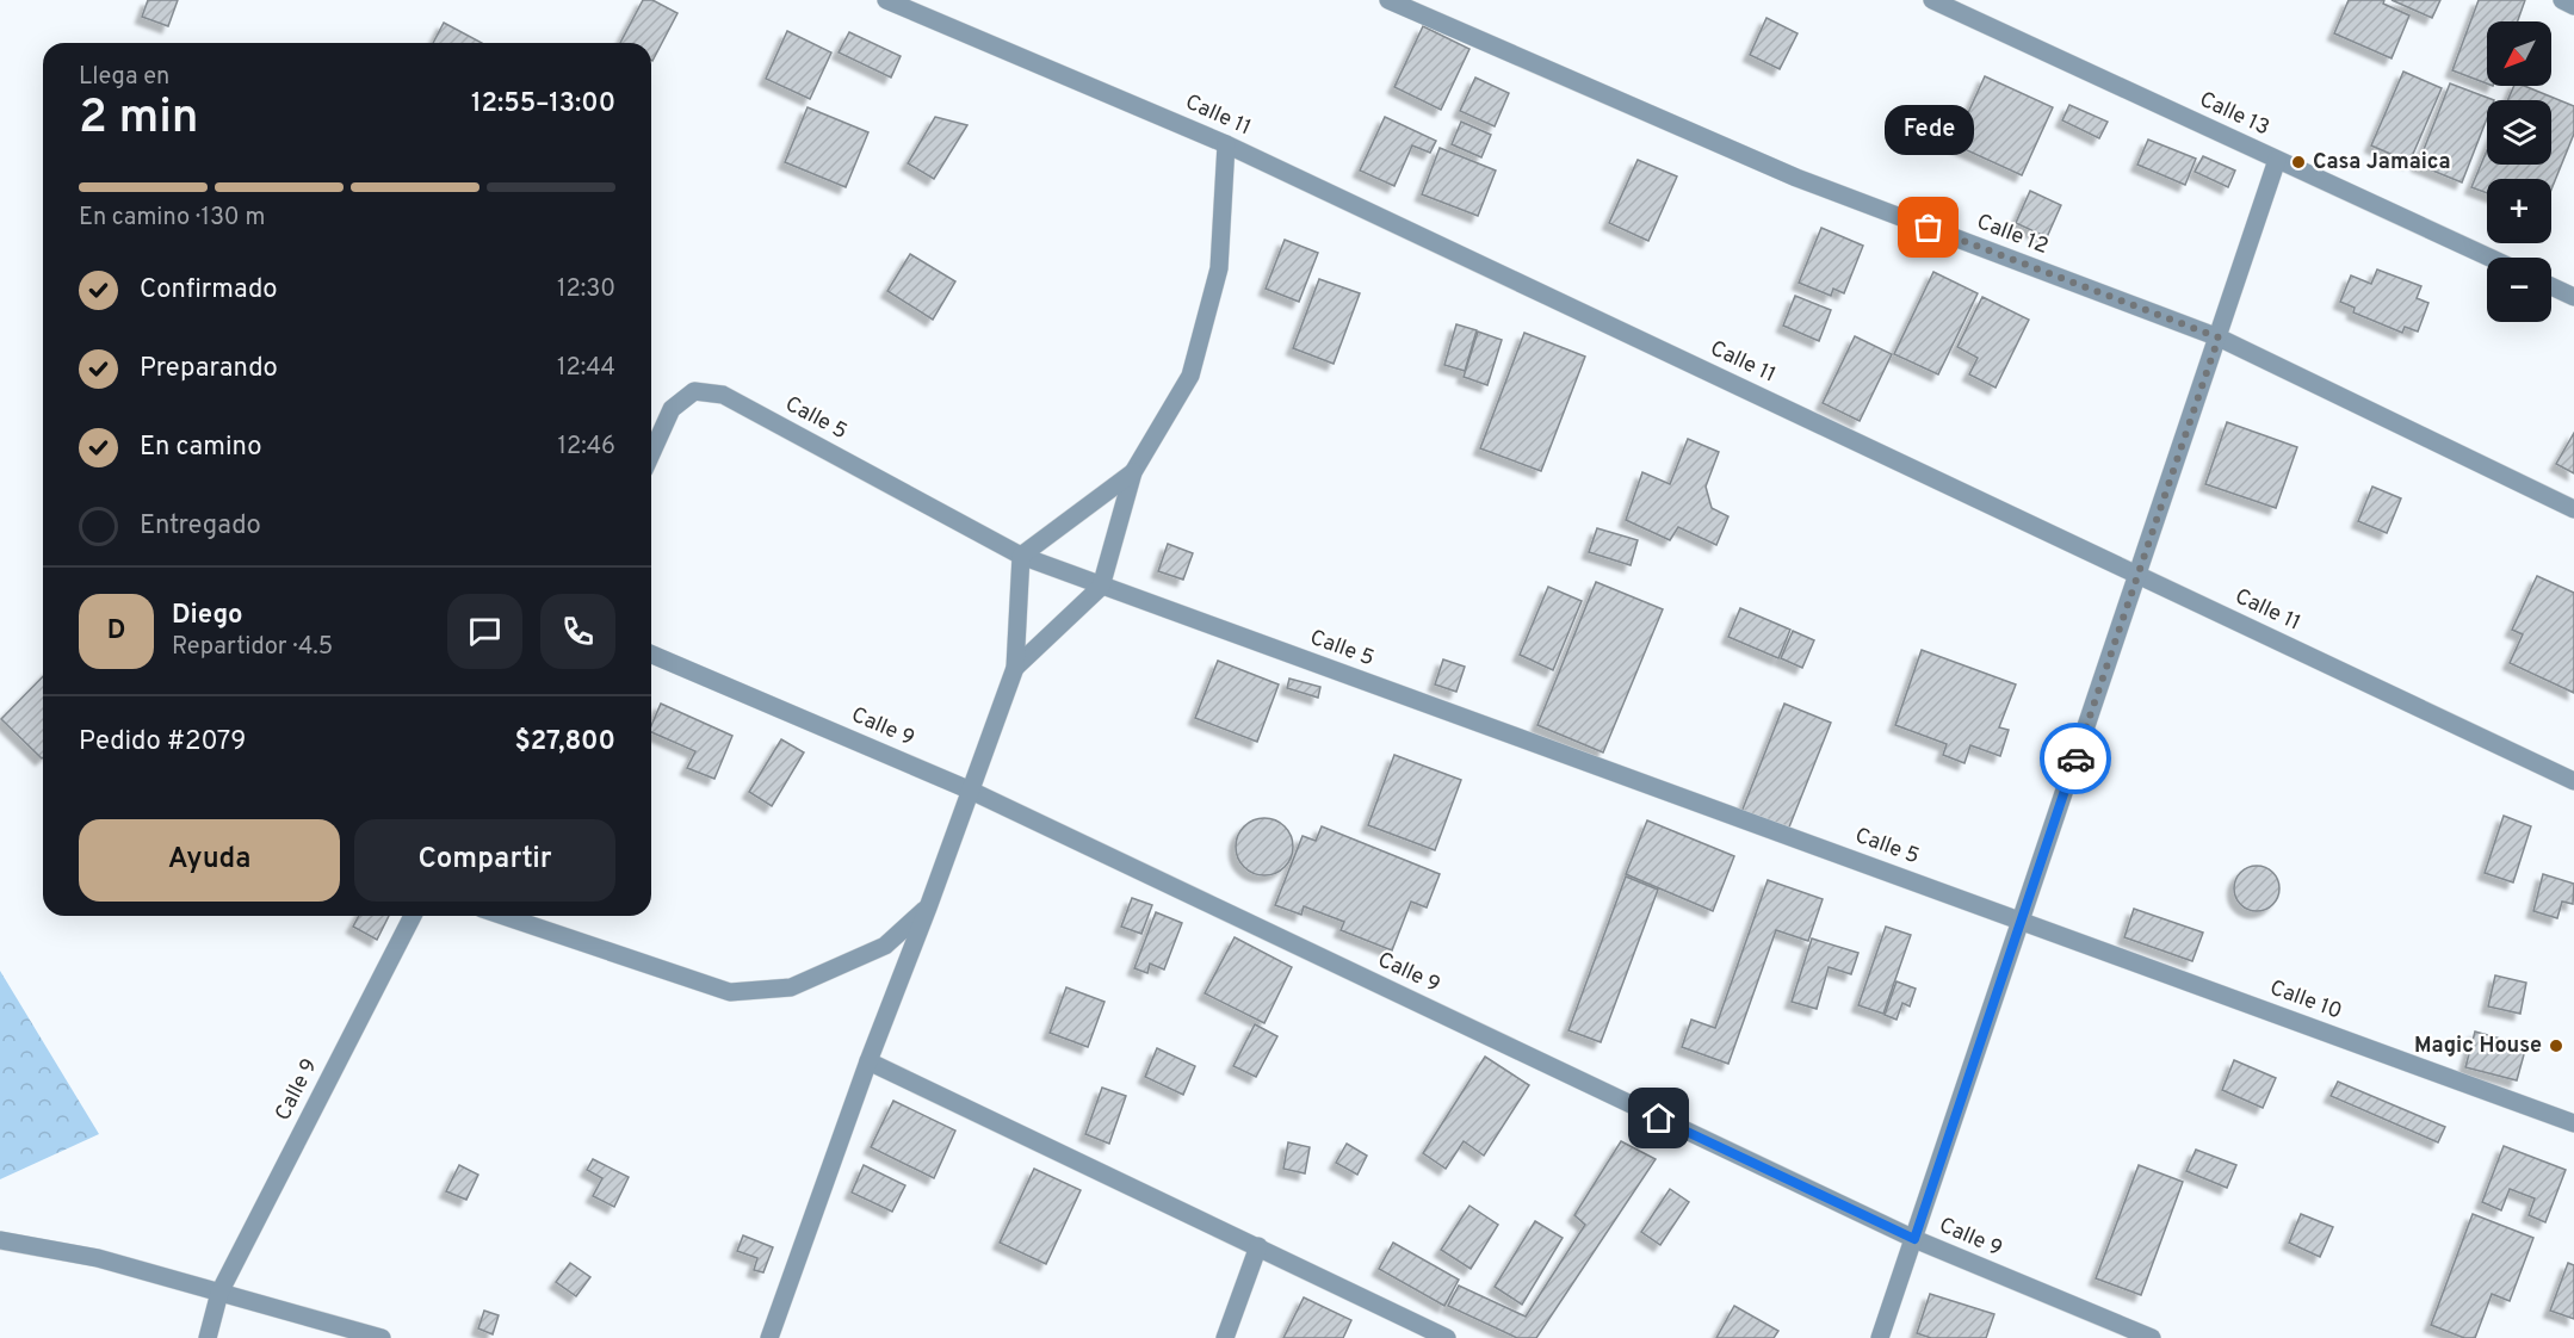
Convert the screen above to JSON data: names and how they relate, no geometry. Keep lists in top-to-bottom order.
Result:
{
  "streets": {
    "street": [
      "Calle 13",
      "Calle 11",
      "Calle 12",
      "Calle 5",
      "Calle 9",
      "Calle 10"
    ]
  },
  "crossings": [
    ["Calle 5", "Calle 10"]
  ],
  "places": ["Casa Jamaica", "Fede", "Magic House"],
  "north": "bottom left",
  "page": {
    "map_buttons": ["+", "−"],
    "heading": ["2 min", "Llega en", "12:55–13:00"],
    "panel": [
      "Diego",
      "Repartidor · 4.5",
      "Pedido #2079",
      "$27,800"
    ],
    "bubble": "Fede",
    "bar": "En camino · 130 m",
    "list": [
      ["Confirmado", "12:30"],
      ["Preparando", "12:44"],
      ["En camino", "12:46"],
      "Entregado"
    ],
    "round": "D",
    "buttons": ["Ayuda", "Compartir"]
  }
}
